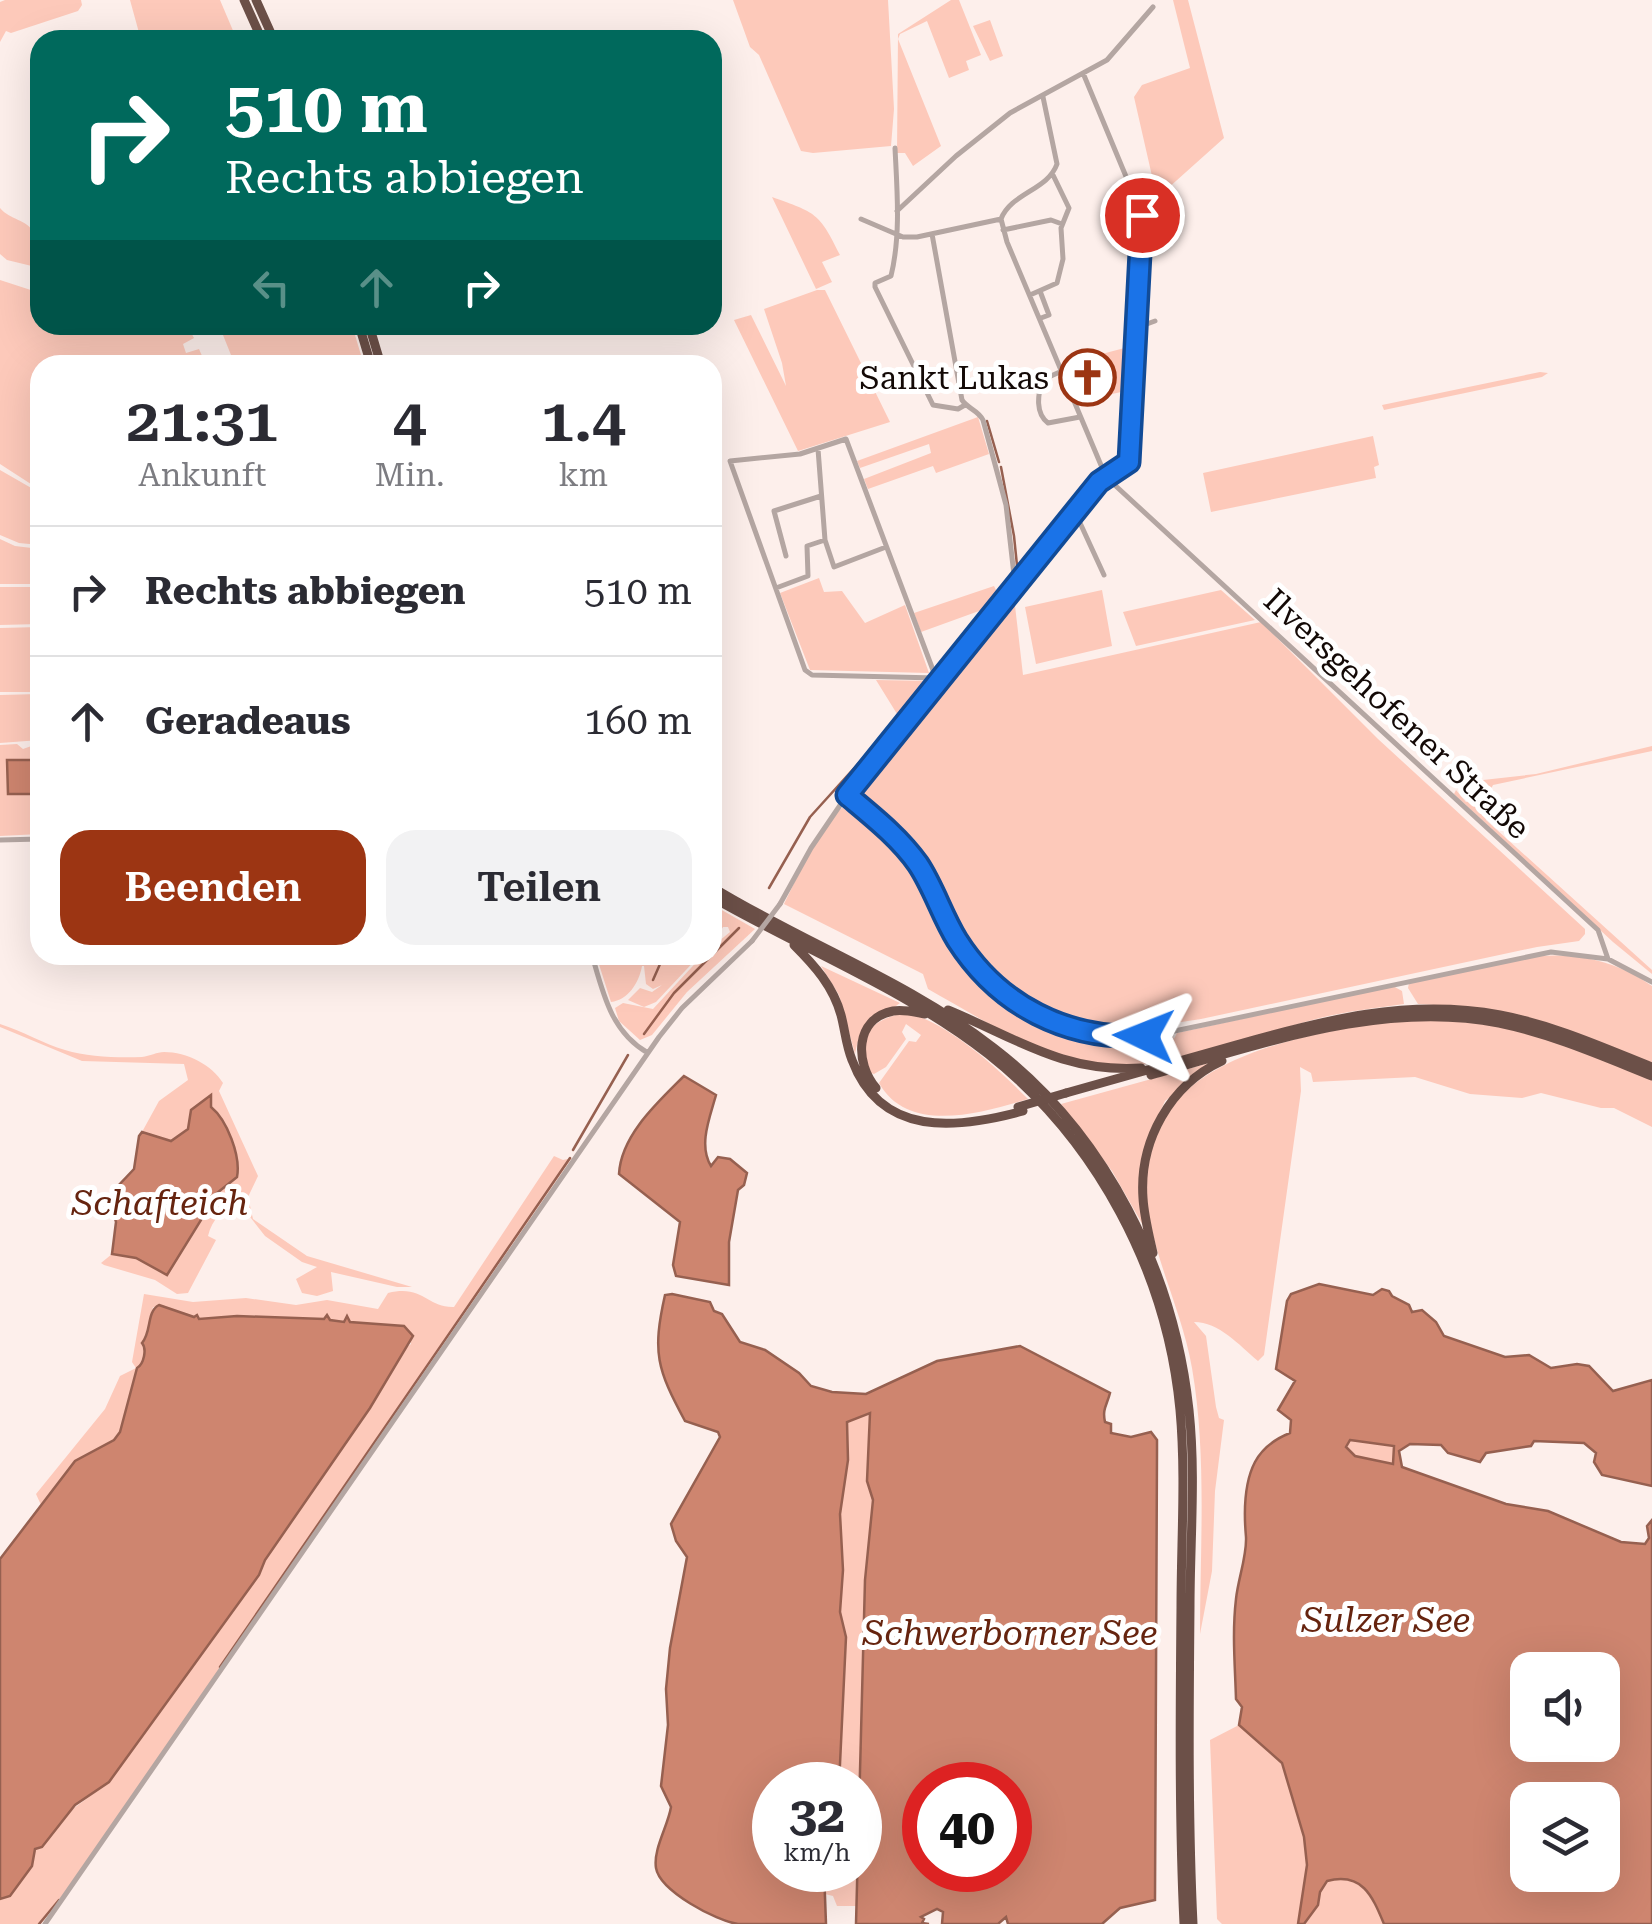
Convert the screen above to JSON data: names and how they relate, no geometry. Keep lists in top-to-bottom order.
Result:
{
  "streets": {
    "street": ["Ilversgehofener Straße"]
  },
  "water": ["Schafteich", "Sulzer See", "Schwerborner See"],
  "places": {
    "church": ["Sankt Lukas"]
  },
  "page": {
    "turn": ["510 m", "Rechts abbiegen"],
    "eta": [
      "21:31",
      "Ankunft",
      "4",
      "Min.",
      "1.4",
      "km"
    ],
    "list": [
      {
        "name": "Rechts abbiegen",
        "value": "510 m"
      },
      {
        "name": "Geradeaus",
        "value": "160 m"
      }
    ],
    "buttons": ["Beenden", "Teilen"],
    "speed": "32 km/h",
    "limit": "40"
  }
}
